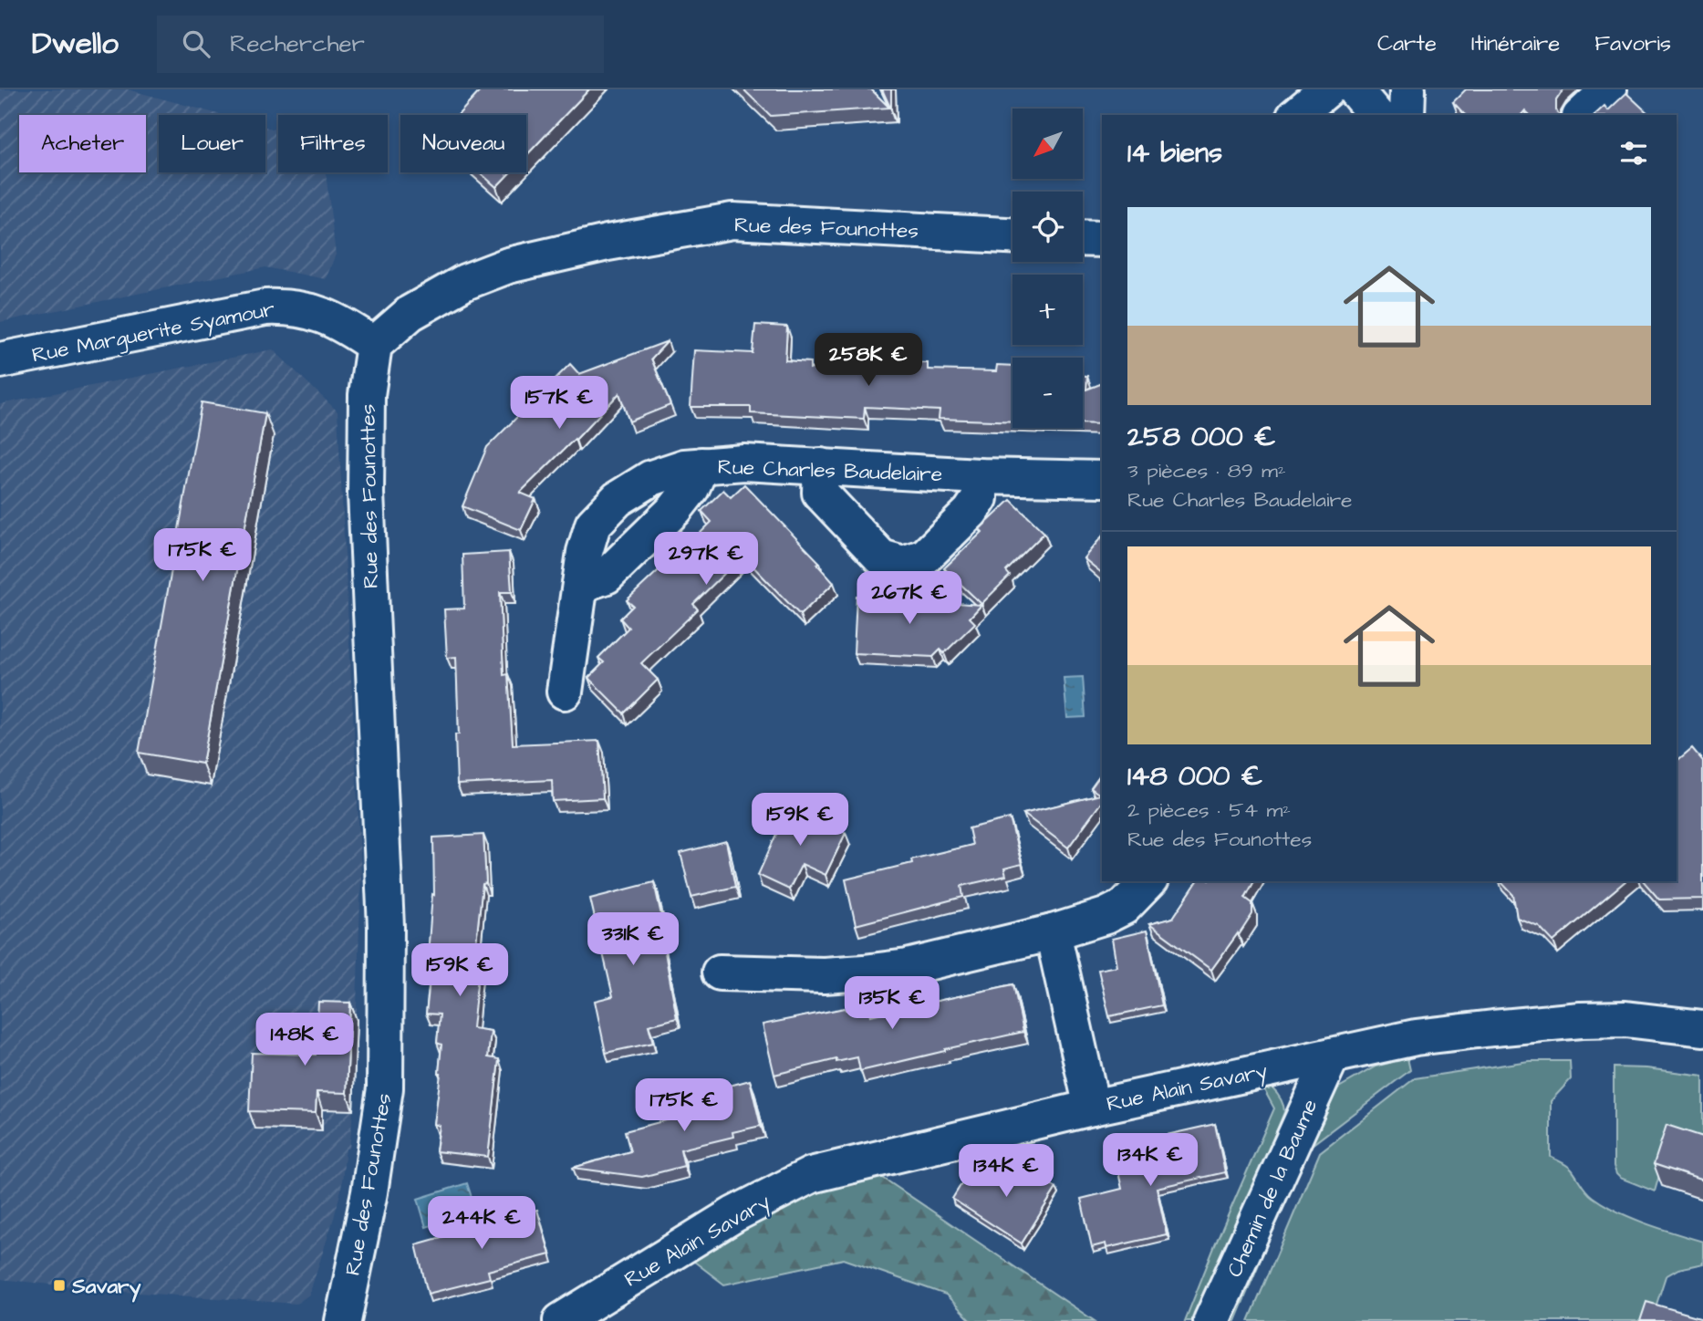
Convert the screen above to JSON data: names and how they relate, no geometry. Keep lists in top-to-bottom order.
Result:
{
  "streets": {
    "street": [
      "Rue des Founottes",
      "Rue Marguerite Syamour",
      "Rue Charles Baudelaire",
      "Rue Alain Savary",
      "Chemin de la Baume"
    ]
  },
  "crossings": [
    ["Rue des Founottes", "Rue Marguerite Syamour"],
    ["Rue Alain Savary", "Chemin de la Baume"]
  ],
  "places": {
    "transit": ["Savary"]
  },
  "north": "bottom left",
  "page": {
    "header": "Dwello",
    "search": "Rechercher",
    "nav": ["Carte", "Itinéraire", "Favoris"],
    "map_buttons": ["+", "−"],
    "chip": [
      "Acheter",
      "Louer",
      "Filtres",
      "Nouveau"
    ],
    "heading": "14 biens",
    "list": [
      {
        "name": "258 000 €",
        "note": "3 pièces · 89 m² · Rue Charles Baudelaire"
      },
      {
        "name": "148 000 €",
        "note": "2 pièces · 54 m² · Rue des Founottes"
      }
    ],
    "price": [
      "258K €",
      "157K €",
      "175K €",
      "297K €",
      "267K €",
      "159K €",
      "331K €",
      "159K €",
      "135K €",
      "148K €",
      "175K €",
      "134K €",
      "134K €",
      "244K €"
    ]
  }
}
